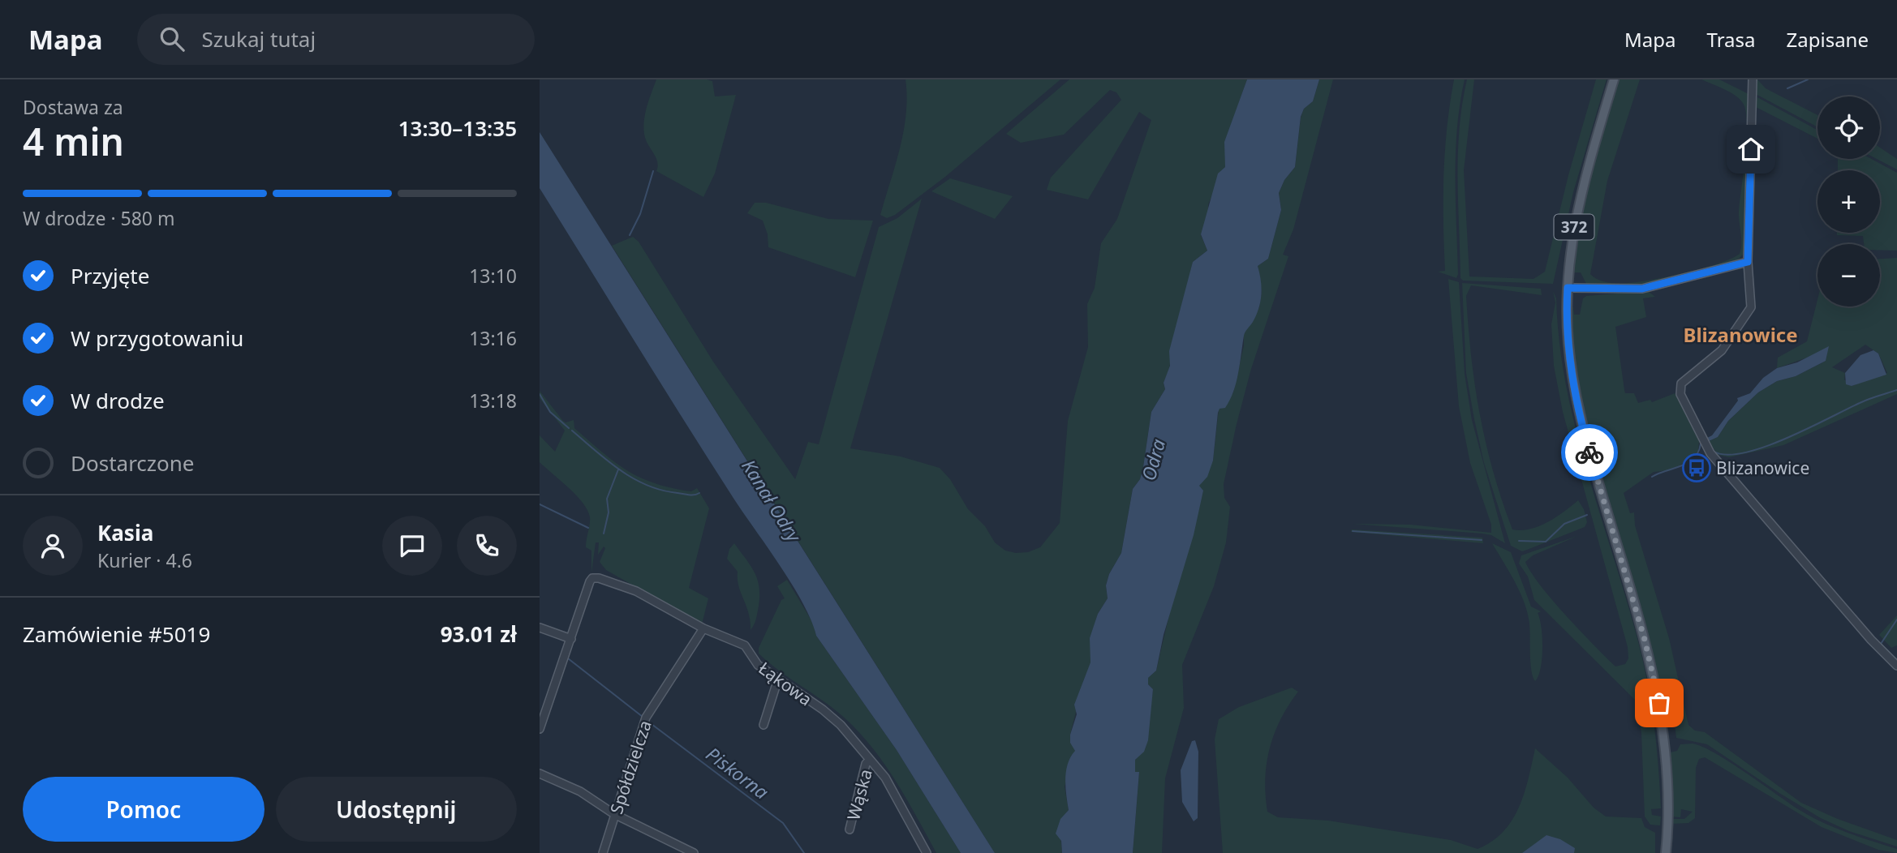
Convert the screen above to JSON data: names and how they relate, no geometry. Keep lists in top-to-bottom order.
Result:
{
  "streets": {
    "main road": ["372"],
    "street": ["Łąkowa", "Spółdzielcza", "Wąska"]
  },
  "crossings": [
    ["Łąkowa", "Spółdzielcza"],
    ["Łąkowa", "Wąska"]
  ],
  "districts": ["Blizanowice"],
  "water": ["Odra", "Kanał Odry", "Piskorna"],
  "places": {
    "bus stop": ["Blizanowice"]
  },
  "page": {
    "header": "Mapa",
    "search": "Szukaj tutaj",
    "nav": ["Mapa", "Trasa", "Zapisane"],
    "heading": ["4 min", "Dostawa za", "13:30–13:35"],
    "panel": [
      "Kasia",
      "Kurier · 4.6",
      "Zamówienie #5019",
      "93.01 zł"
    ],
    "map_buttons": ["+", "−"],
    "bar": "W drodze · 580 m",
    "list": [
      ["Przyjęte", "13:10"],
      ["W przygotowaniu", "13:16"],
      ["W drodze", "13:18"],
      "Dostarczone"
    ],
    "buttons": ["Pomoc", "Udostępnij"]
  }
}
